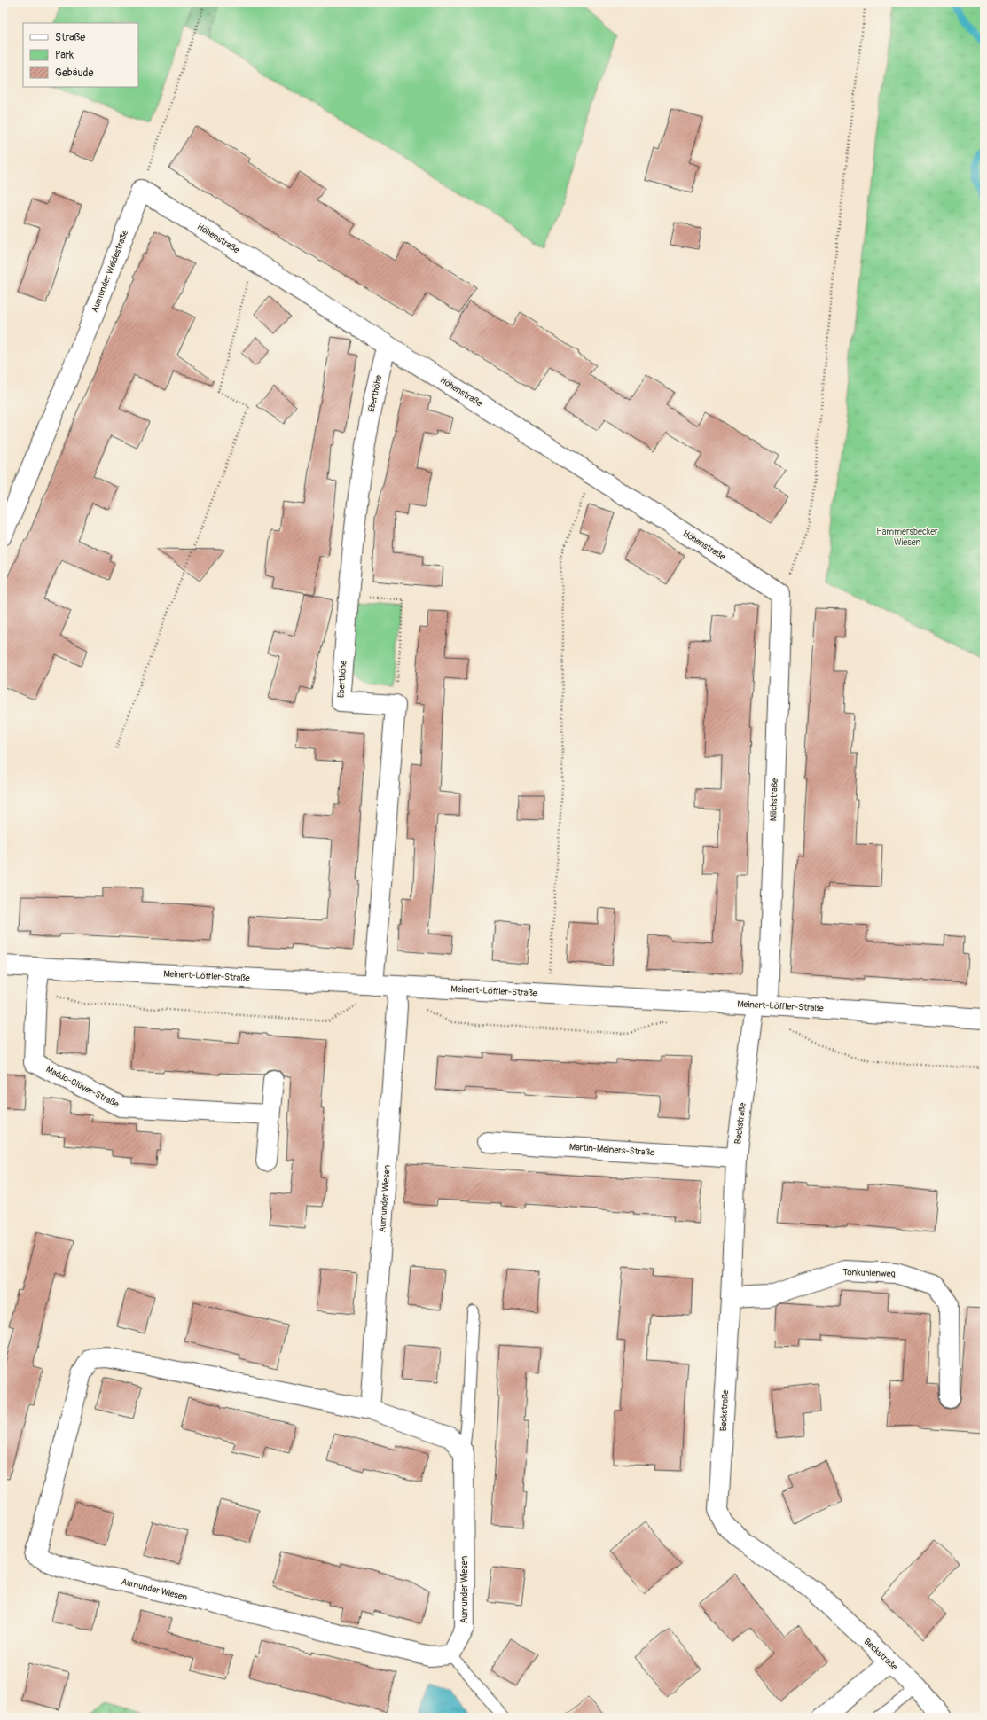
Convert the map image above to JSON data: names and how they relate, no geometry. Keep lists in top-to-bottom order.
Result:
{
  "streets": {
    "street": [
      "Höhenstraße",
      "Aumunder Weidestraße",
      "Eberthöhe",
      "Milchstraße",
      "Meinert-Löffler-Straße",
      "Maddo-Clüver-Straße",
      "Beckstraße",
      "Martin-Meiners-Straße",
      "Aumunder Wiesen",
      "Tonkuhlenweg"
    ]
  },
  "crossings": [
    ["Höhenstraße", "Aumunder Weidestraße"],
    ["Höhenstraße", "Eberthöhe"],
    ["Höhenstraße", "Milchstraße"],
    ["Milchstraße", "Meinert-Löffler-Straße"],
    ["Milchstraße", "Beckstraße"],
    ["Meinert-Löffler-Straße", "Maddo-Clüver-Straße"],
    ["Meinert-Löffler-Straße", "Beckstraße"],
    ["Meinert-Löffler-Straße", "Aumunder Wiesen"],
    ["Beckstraße", "Martin-Meiners-Straße"],
    ["Beckstraße", "Tonkuhlenweg"]
  ],
  "parks": ["Hammersbecker Wiesen"],
  "legend": ["Straße", "Park", "Gebäude"]
}
